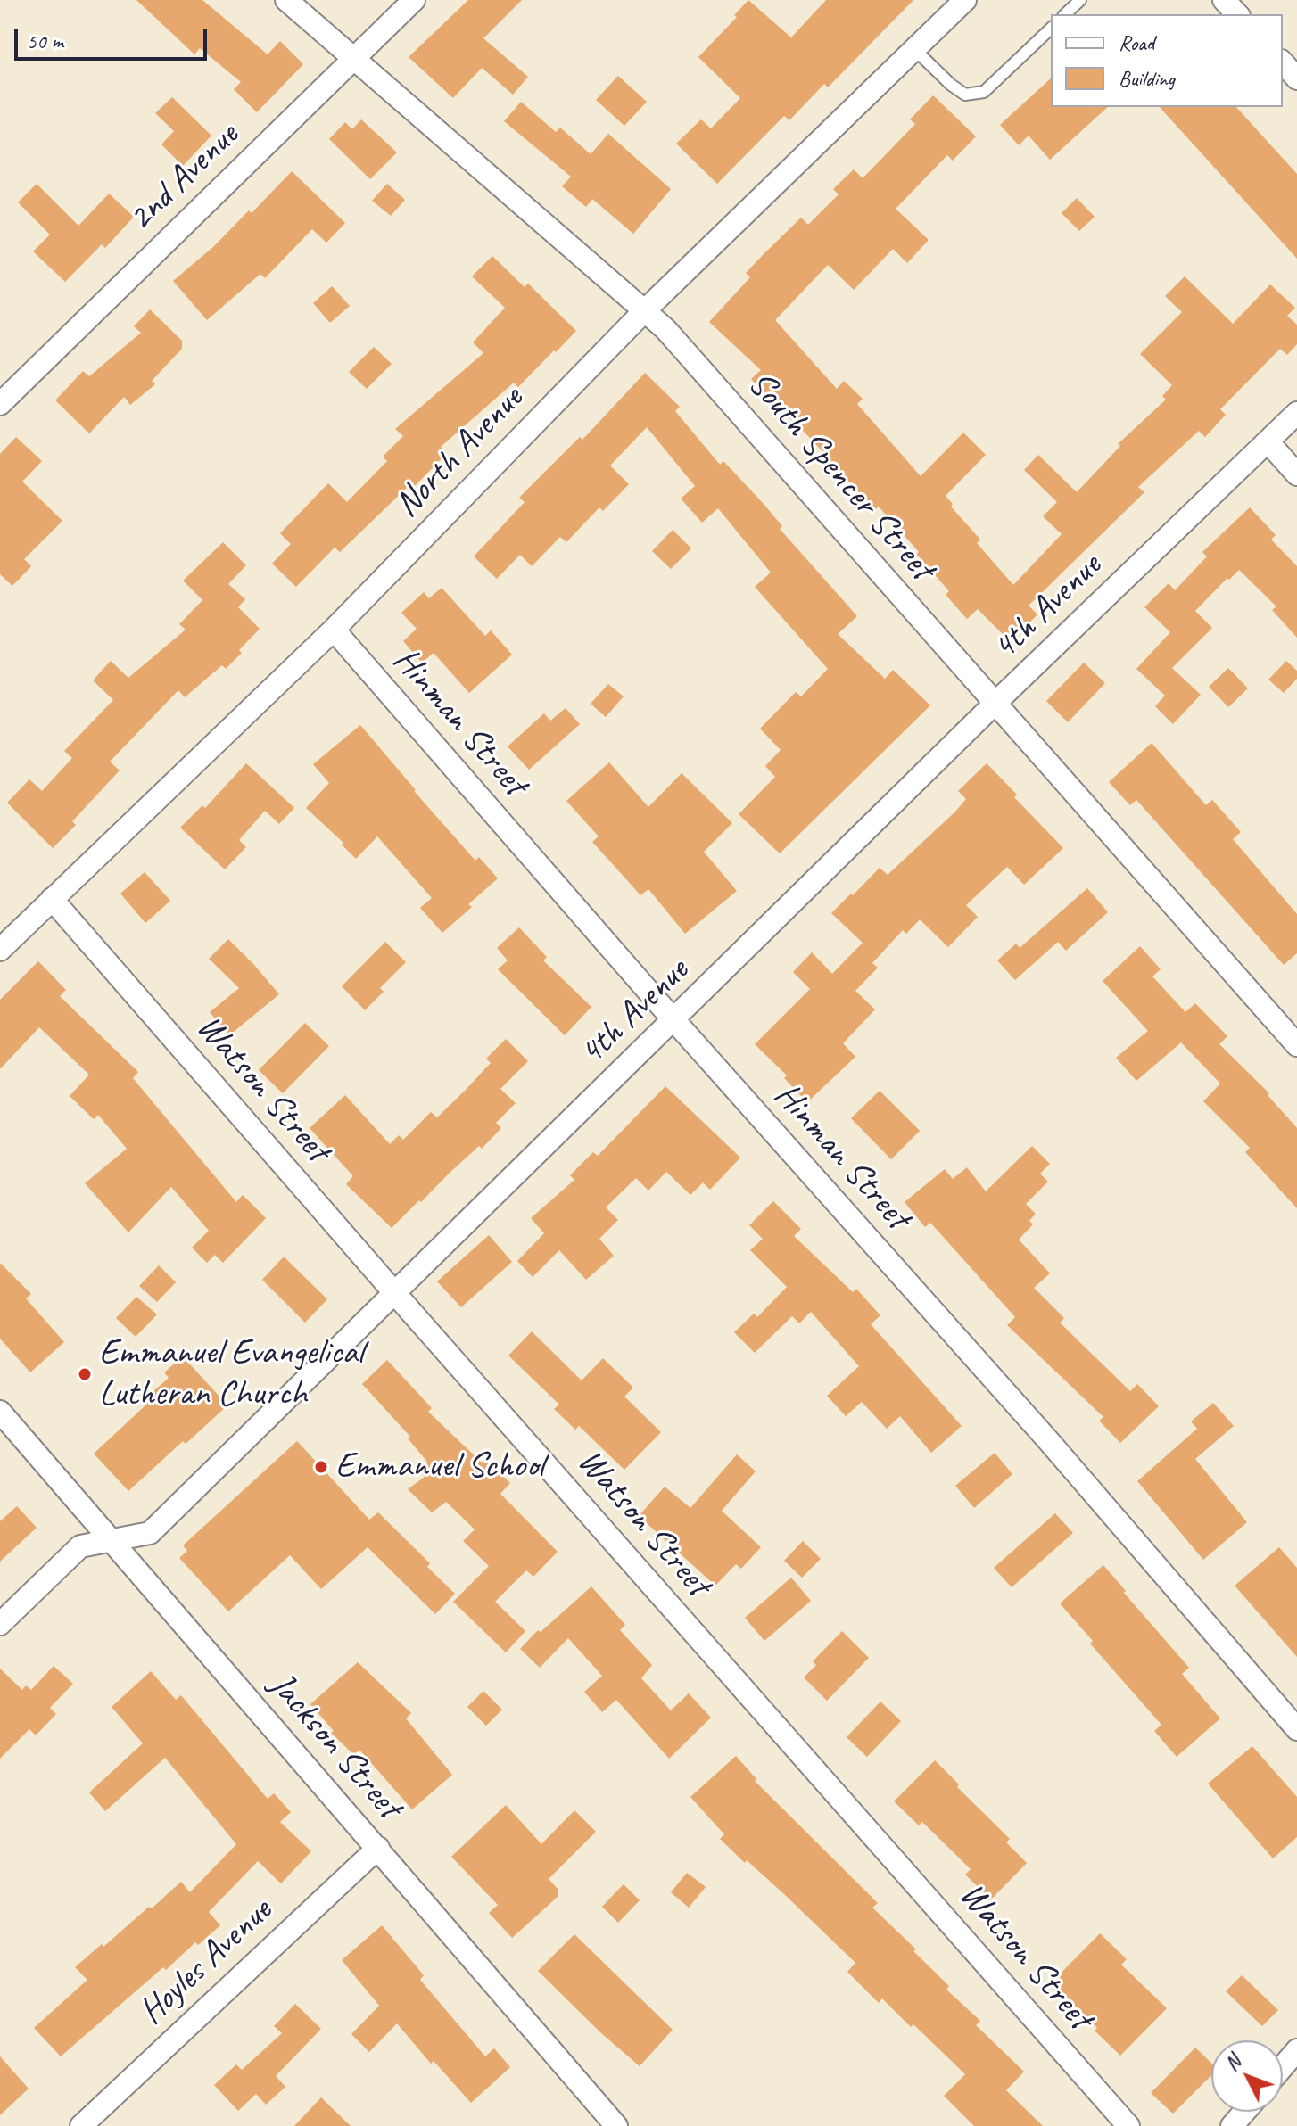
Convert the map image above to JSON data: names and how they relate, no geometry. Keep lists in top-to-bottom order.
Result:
{
  "streets": {
    "street": [
      "2nd Avenue",
      "North Avenue",
      "South Spencer Street",
      "4th Avenue",
      "Hinman Street",
      "Watson Street",
      "Jackson Street",
      "Hoyles Avenue"
    ]
  },
  "crossings": [
    ["2nd Avenue", "South Spencer Street"],
    ["North Avenue", "South Spencer Street"],
    ["North Avenue", "Hinman Street"],
    ["North Avenue", "Watson Street"],
    ["South Spencer Street", "4th Avenue"],
    ["4th Avenue", "Hinman Street"],
    ["4th Avenue", "Watson Street"],
    ["4th Avenue", "Jackson Street"],
    ["Jackson Street", "Hoyles Avenue"]
  ],
  "places": ["Emmanuel Evangelical Lutheran Church", "Emmanuel School"],
  "legend": ["Road", "Building"],
  "scale_bar": "50 m",
  "north": "top left"
}
